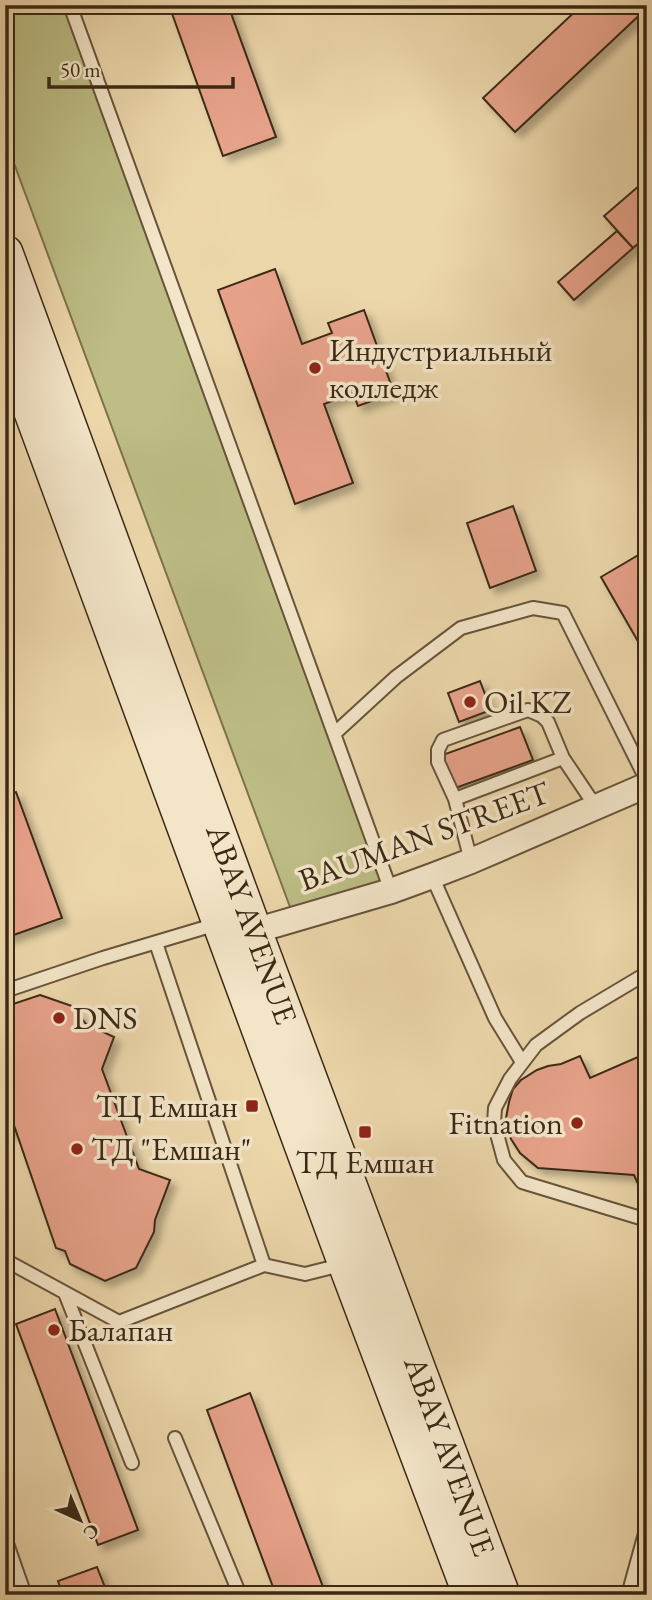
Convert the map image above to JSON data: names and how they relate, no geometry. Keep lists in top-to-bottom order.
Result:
{
  "streets": {
    "main road": ["ABAY AVENUE"],
    "street": ["BAUMAN STREET"]
  },
  "crossings": [
    ["BAUMAN STREET", "ABAY AVENUE"]
  ],
  "places": {
    "other": [
      "Индустриальный колледж",
      "Oil KZ",
      "DNS",
      "Fitnation",
      "ТД \"Емшан\"",
      "Балапан"
    ],
    "transit": ["ТЦ Емшан", "ТД Емшан"]
  },
  "scale_bar": "50 m",
  "north": "bottom right"
}
